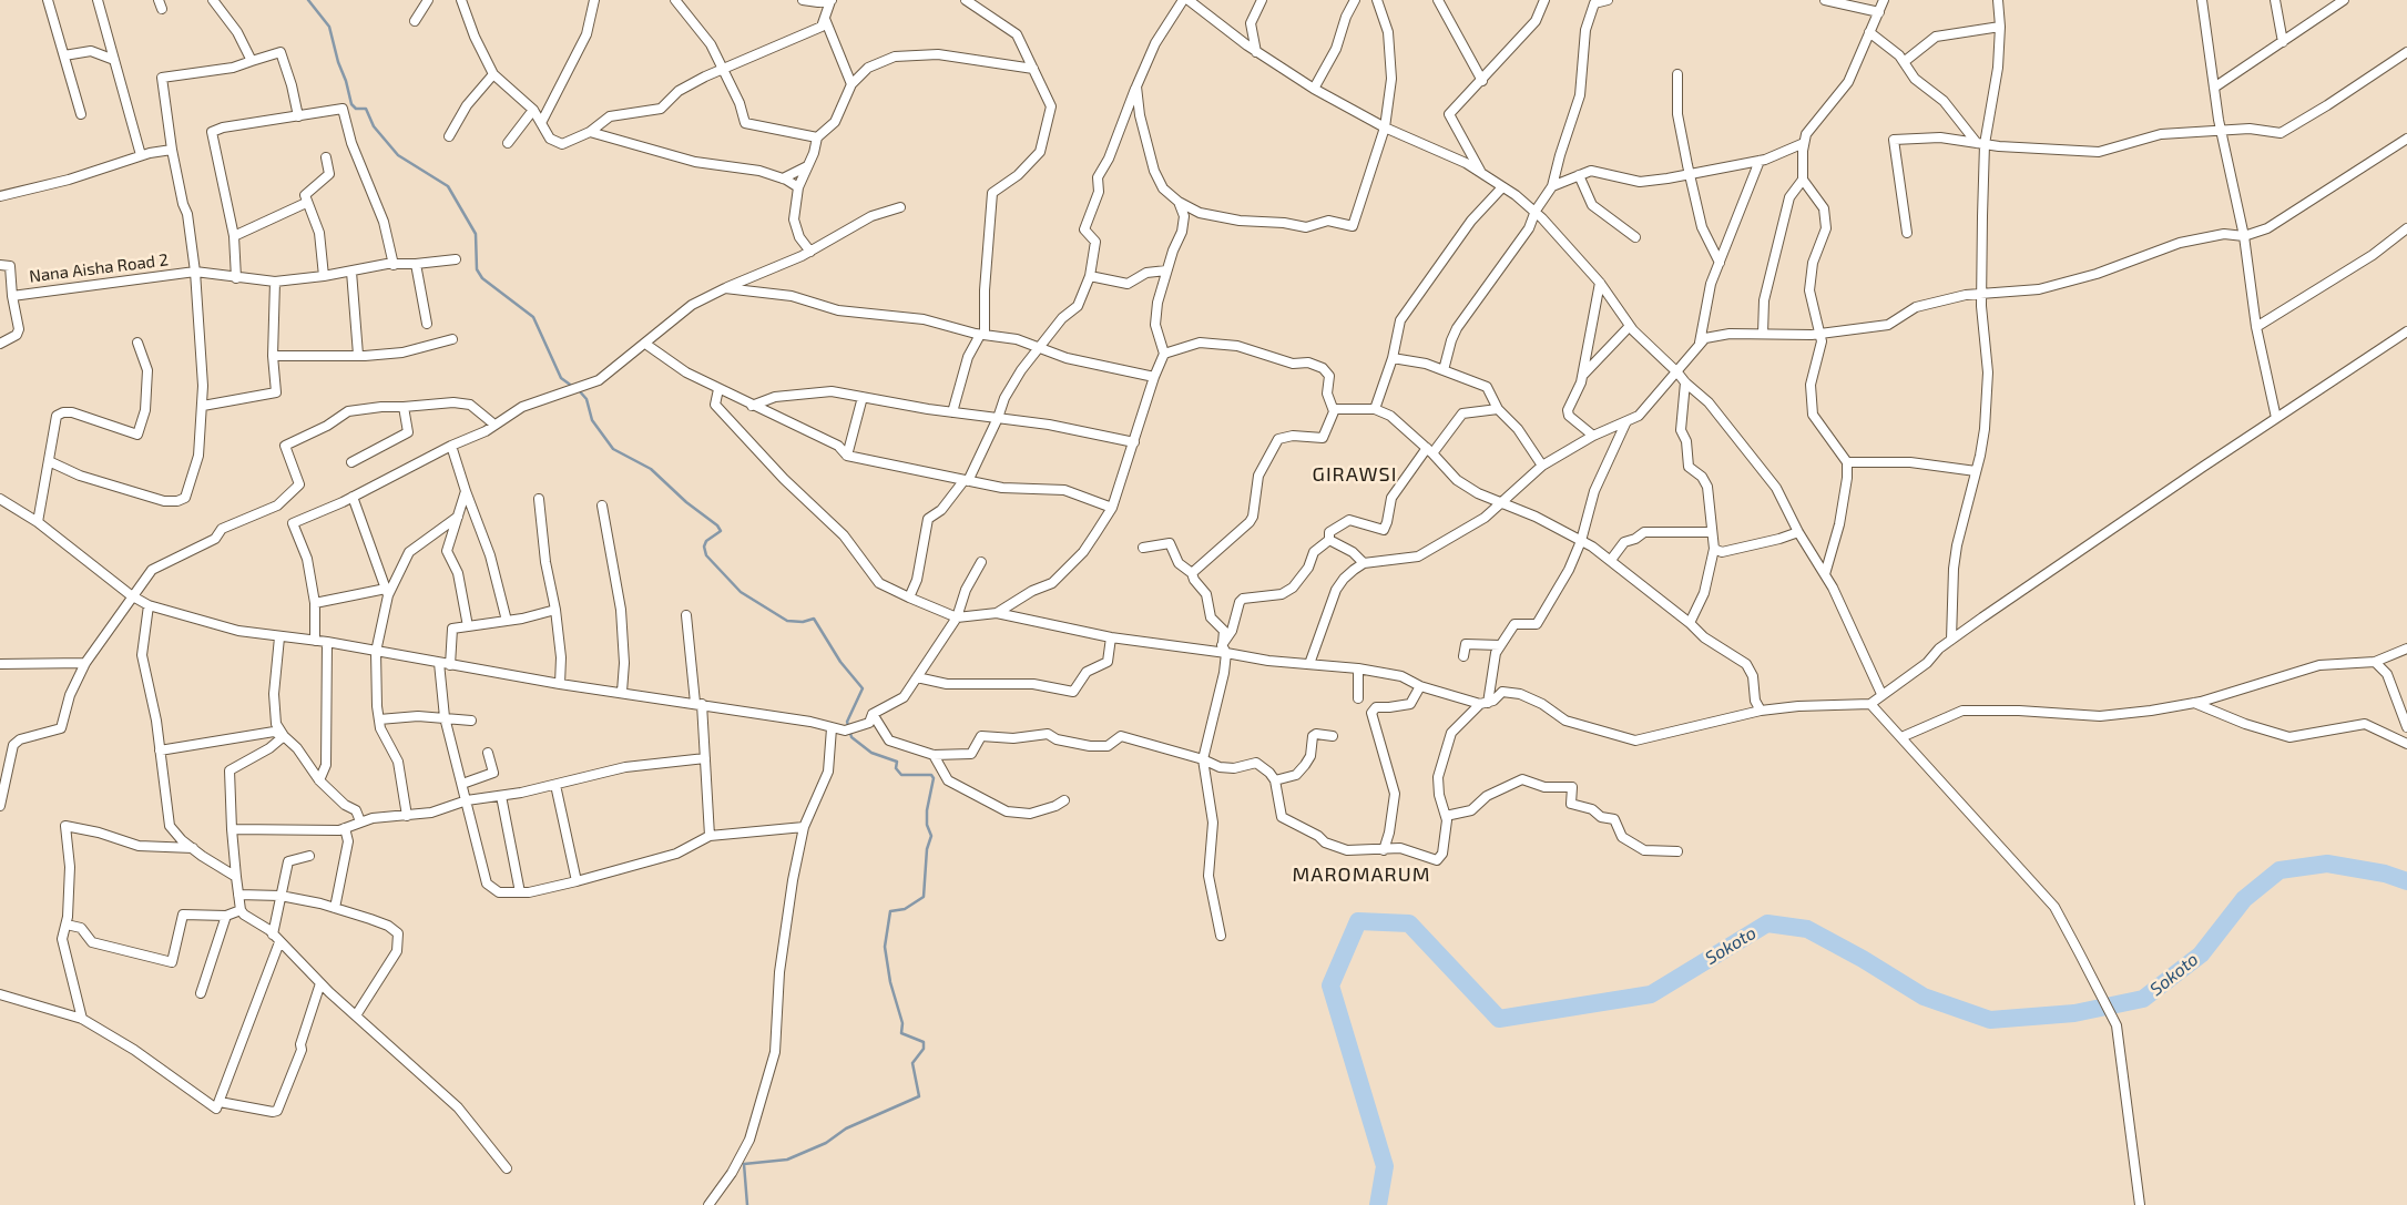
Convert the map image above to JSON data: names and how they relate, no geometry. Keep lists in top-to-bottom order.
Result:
{
  "streets": {
    "street": ["Nana Aisha Road 2"]
  },
  "districts": ["GIRAWSI", "MAROMARUM"],
  "water": ["Sokoto"]
}
